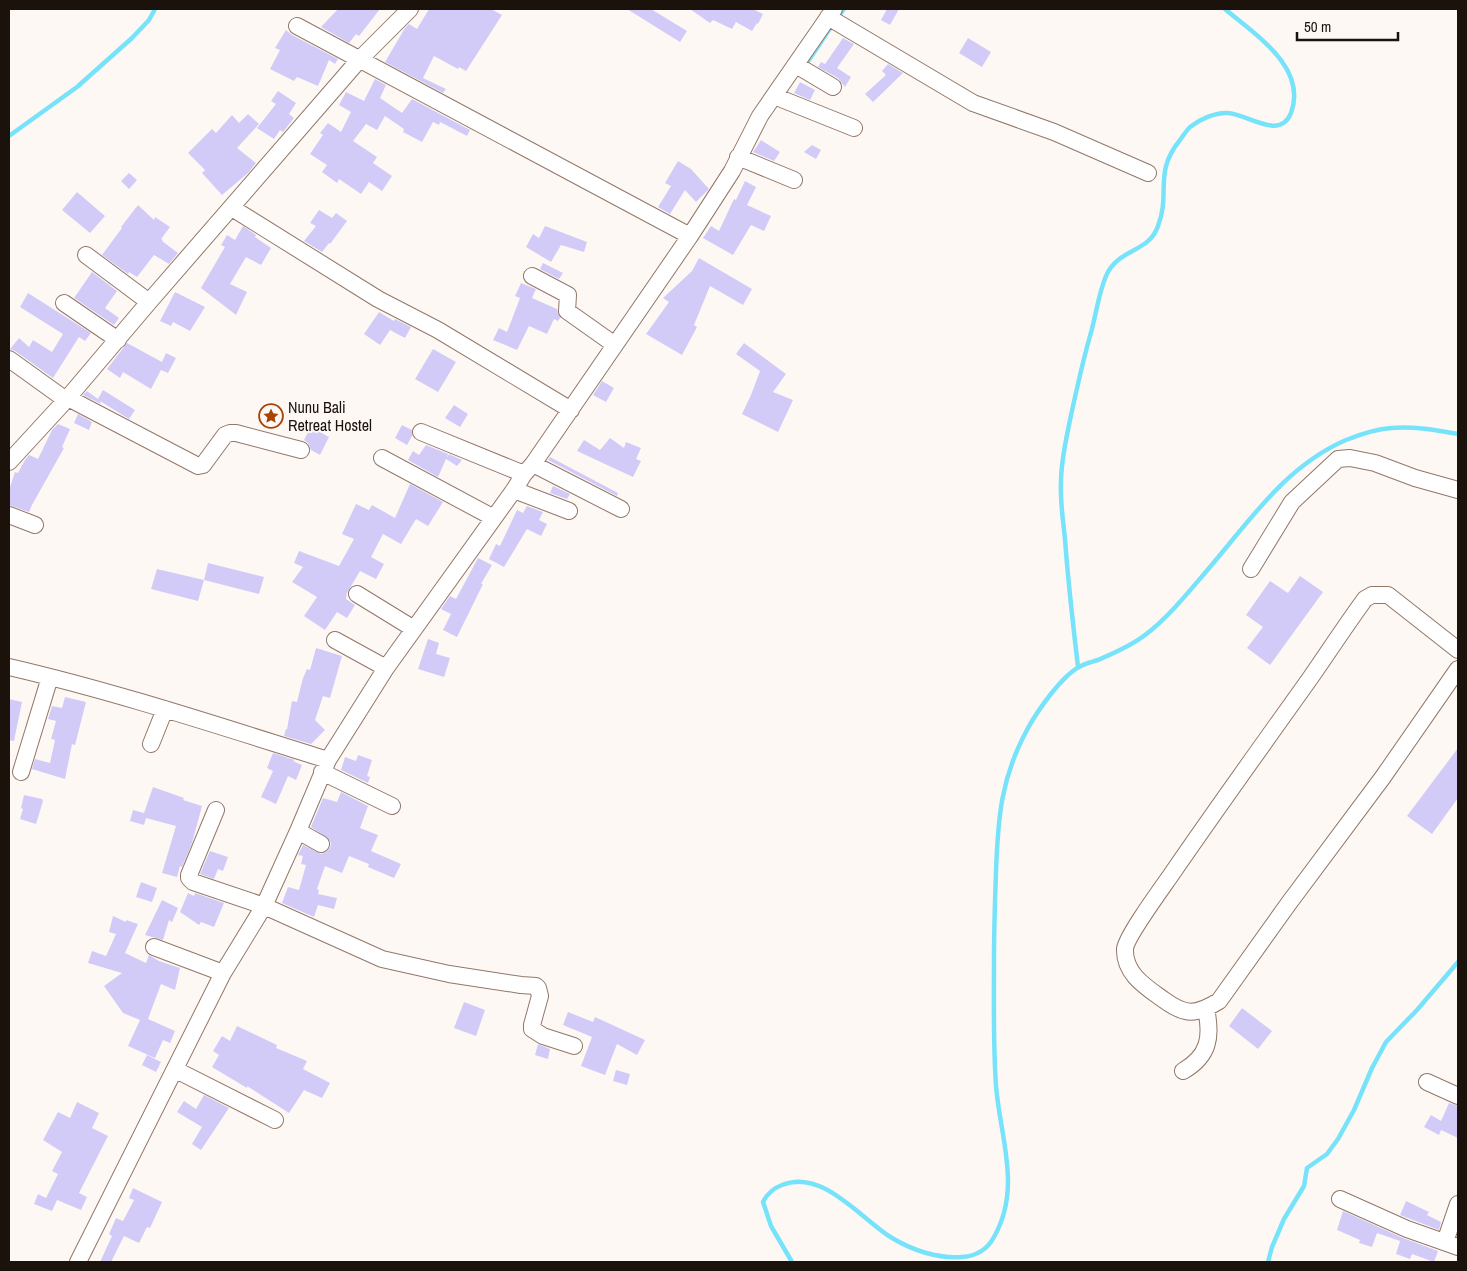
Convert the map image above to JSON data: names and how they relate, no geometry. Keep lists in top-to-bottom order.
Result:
{
  "places": {
    "place": ["Nunu Bali Retreat Hostel"]
  },
  "scale_bar": "50 m"
}
